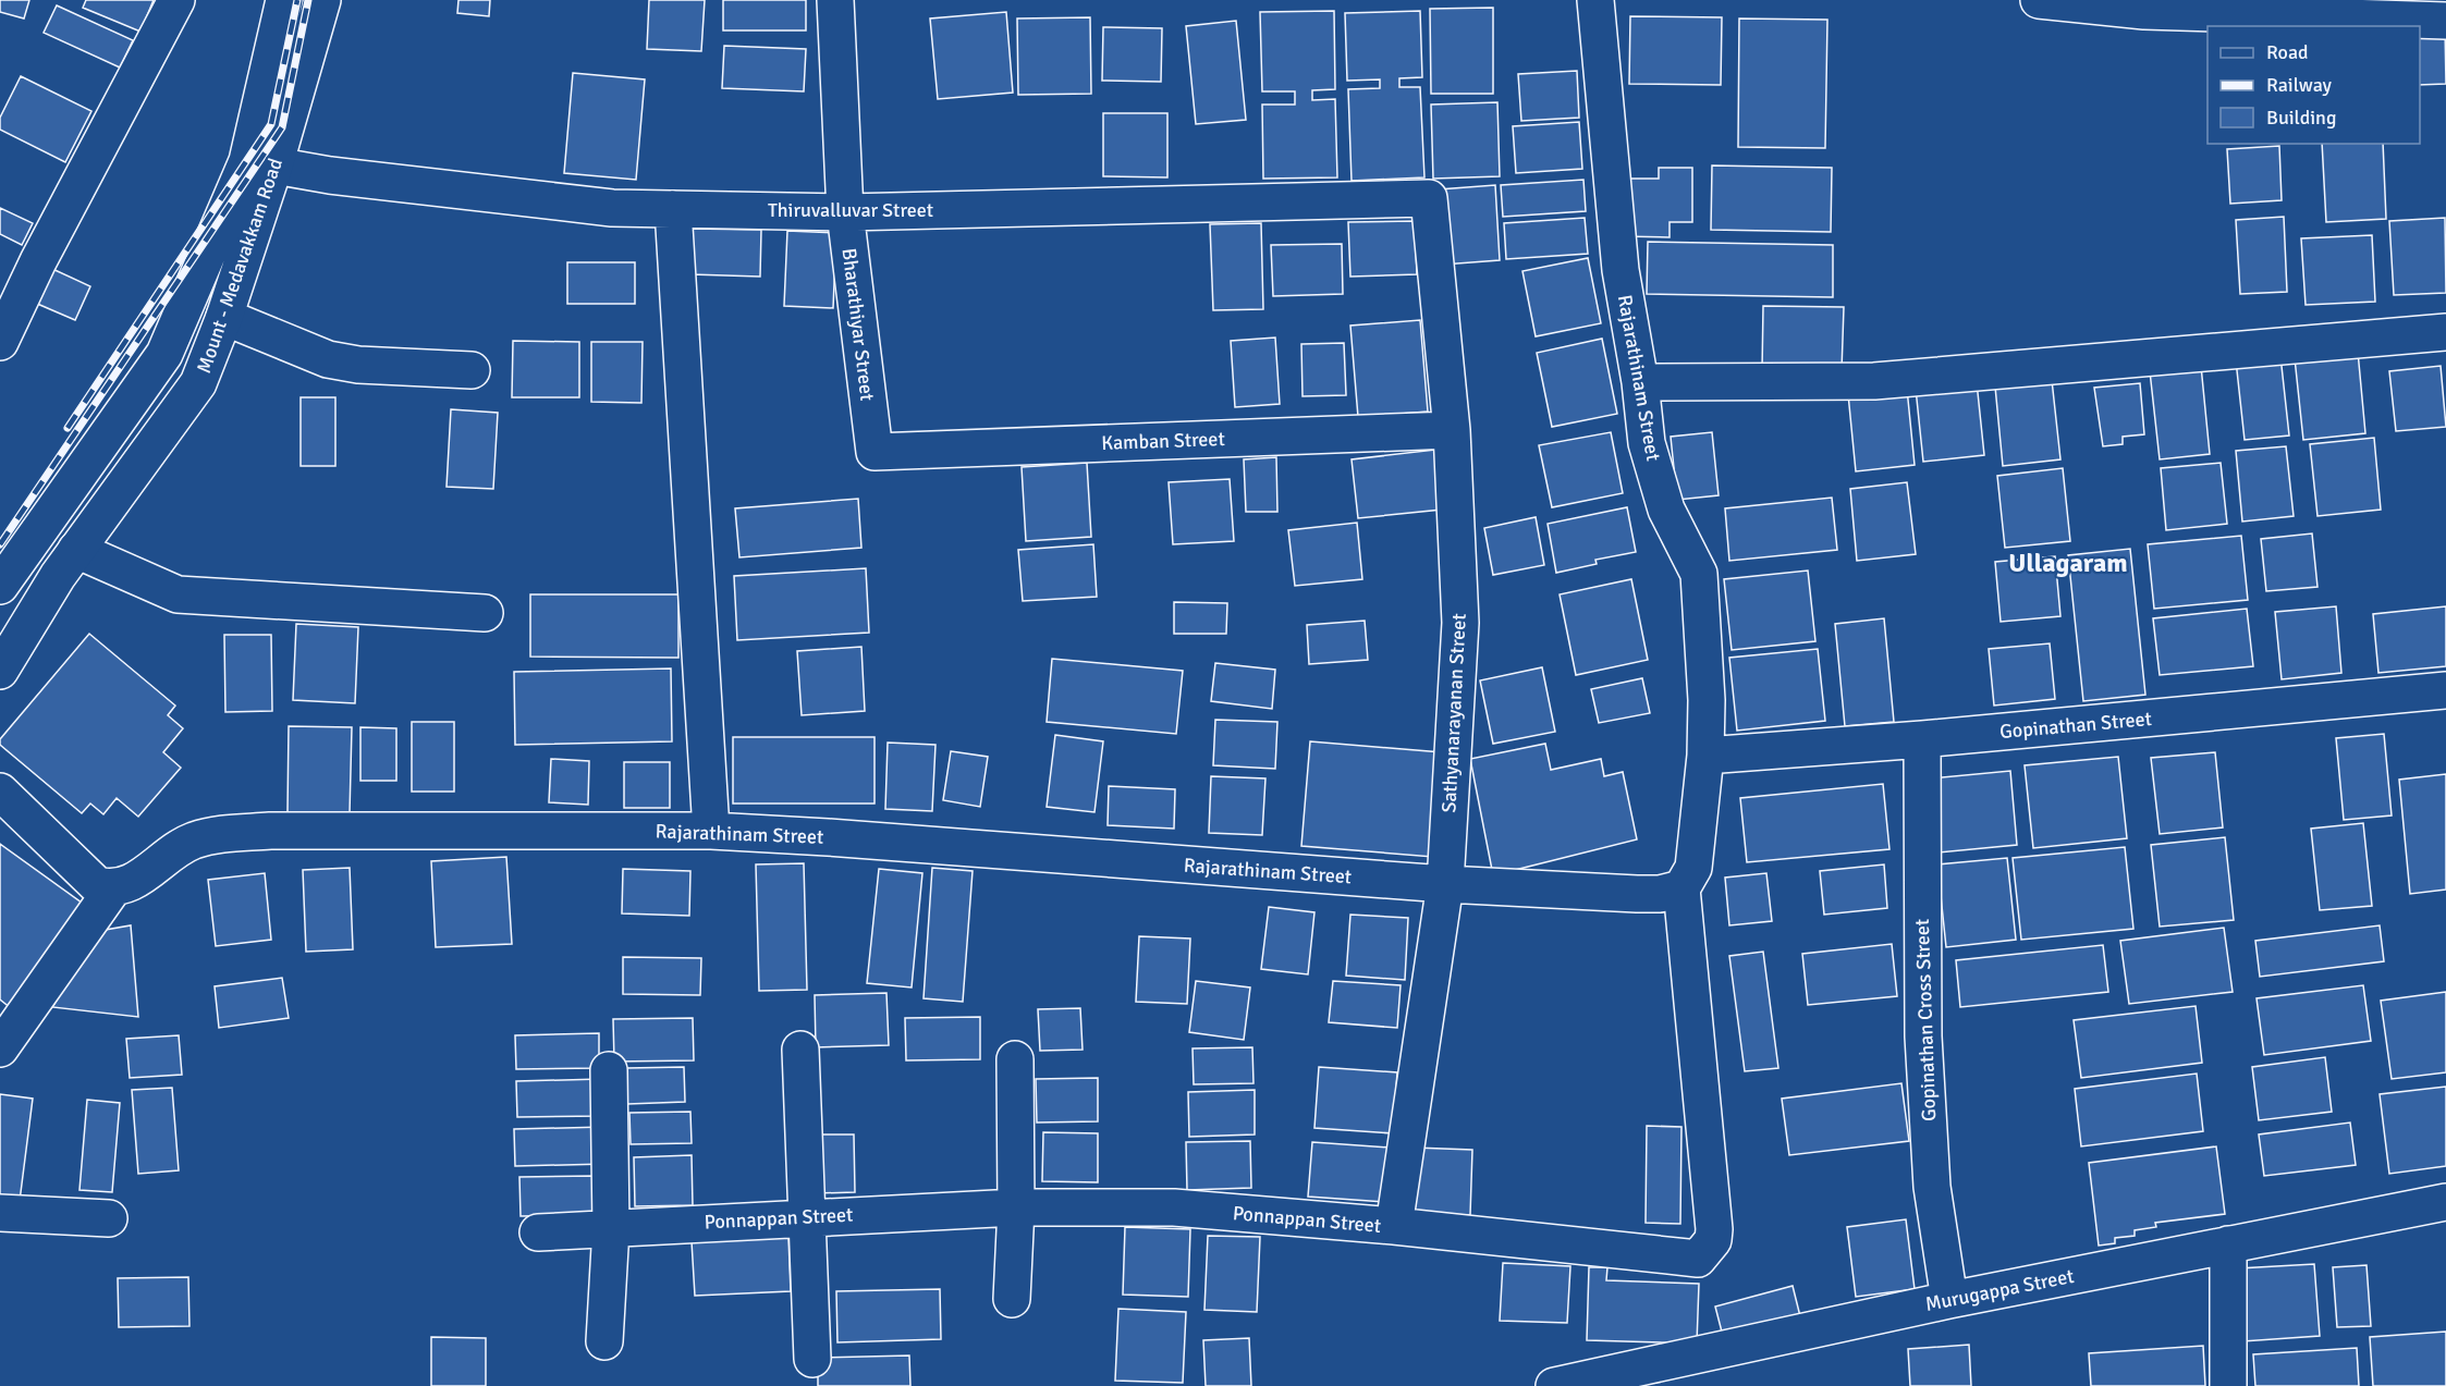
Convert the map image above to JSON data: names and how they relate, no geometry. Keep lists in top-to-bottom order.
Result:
{
  "streets": {
    "street": [
      "Thiruvalluvar Street",
      "Mount - Medavakkam Road",
      "Bharathiyar Street",
      "Rajarathinam Street",
      "Kamban Street",
      "Sathyanarayanan Street",
      "Gopinathan Street",
      "Gopinathan Cross Street",
      "Ponnappan Street",
      "Murugappa Street"
    ]
  },
  "crossings": [
    ["Thiruvalluvar Street", "Mount - Medavakkam Road"],
    ["Thiruvalluvar Street", "Bharathiyar Street"],
    ["Thiruvalluvar Street", "Sathyanarayanan Street"],
    ["Bharathiyar Street", "Kamban Street"],
    ["Rajarathinam Street", "Sathyanarayanan Street"],
    ["Rajarathinam Street", "Gopinathan Street"],
    ["Rajarathinam Street", "Ponnappan Street"],
    ["Kamban Street", "Sathyanarayanan Street"],
    ["Sathyanarayanan Street", "Ponnappan Street"],
    ["Gopinathan Street", "Gopinathan Cross Street"],
    ["Gopinathan Cross Street", "Murugappa Street"]
  ],
  "districts": ["Ullagaram"],
  "legend": ["Road", "Railway", "Building"]
}
